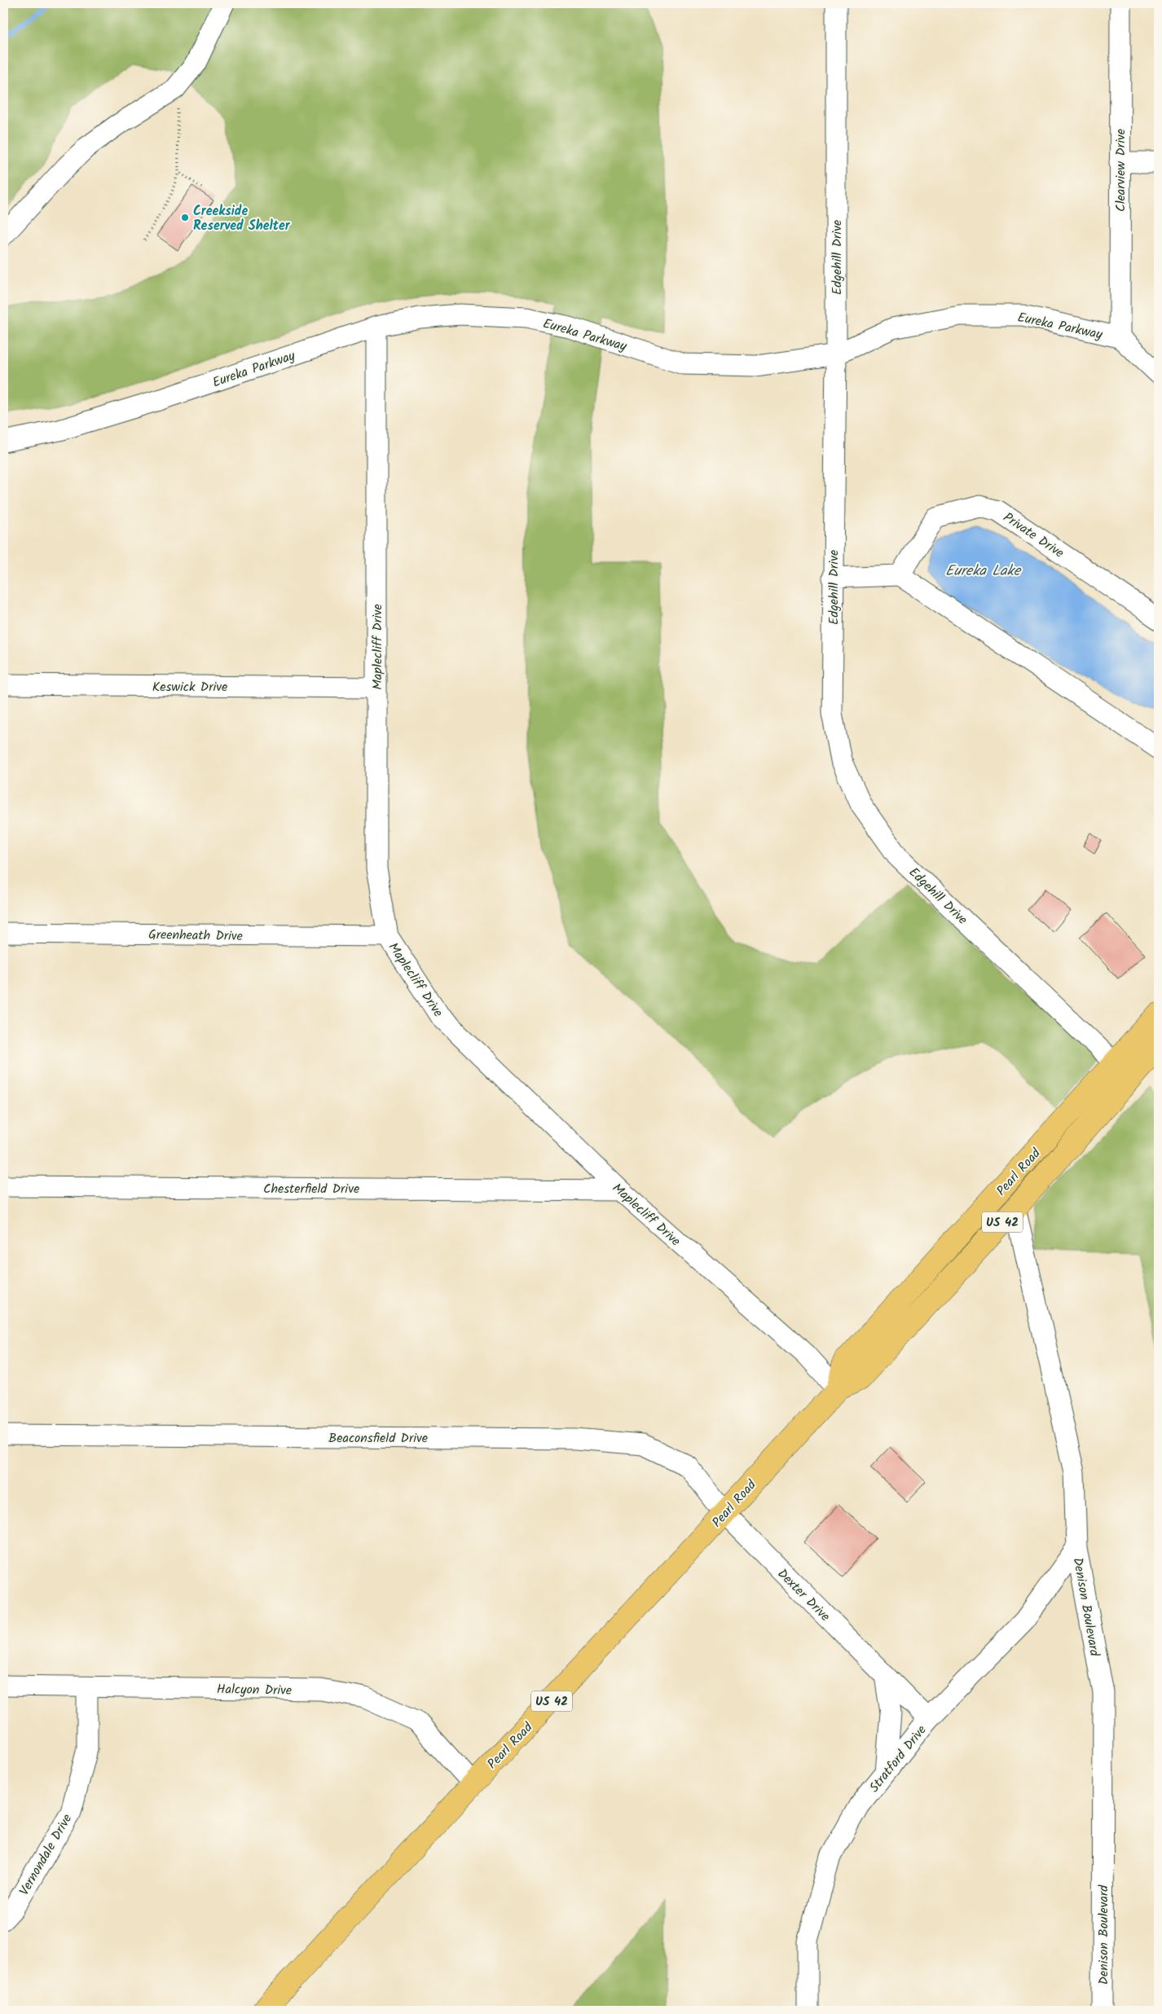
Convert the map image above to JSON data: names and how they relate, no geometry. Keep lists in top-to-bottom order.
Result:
{
  "streets": {
    "main road": ["Pearl Road", "US 42"],
    "street": [
      "Clearview Drive",
      "Edgehill Drive",
      "Eureka Parkway",
      "Private Drive",
      "Maplecliff Drive",
      "Keswick Drive",
      "Greenheath Drive",
      "Chesterfield Drive",
      "Beaconsfield Drive",
      "Dexter Drive",
      "Denison Boulevard",
      "Halcyon Drive",
      "Stratford Drive",
      "Vernondale Drive"
    ]
  },
  "crossings": [
    ["Clearview Drive", "Eureka Parkway"],
    ["Edgehill Drive", "Eureka Parkway"],
    ["Edgehill Drive", "Pearl Road"],
    ["Eureka Parkway", "Maplecliff Drive"],
    ["Maplecliff Drive", "Keswick Drive"],
    ["Maplecliff Drive", "Greenheath Drive"],
    ["Maplecliff Drive", "Pearl Road"],
    ["Maplecliff Drive", "Chesterfield Drive"],
    ["Pearl Road", "Beaconsfield Drive"],
    ["Pearl Road", "Dexter Drive"],
    ["Pearl Road", "Denison Boulevard"],
    ["Pearl Road", "Halcyon Drive"],
    ["Beaconsfield Drive", "Dexter Drive"],
    ["Dexter Drive", "Stratford Drive"],
    ["Denison Boulevard", "Stratford Drive"],
    ["Halcyon Drive", "Vernondale Drive"]
  ],
  "water": ["Eureka Lake"],
  "places": ["Creekside Reserved Shelter"]
}
